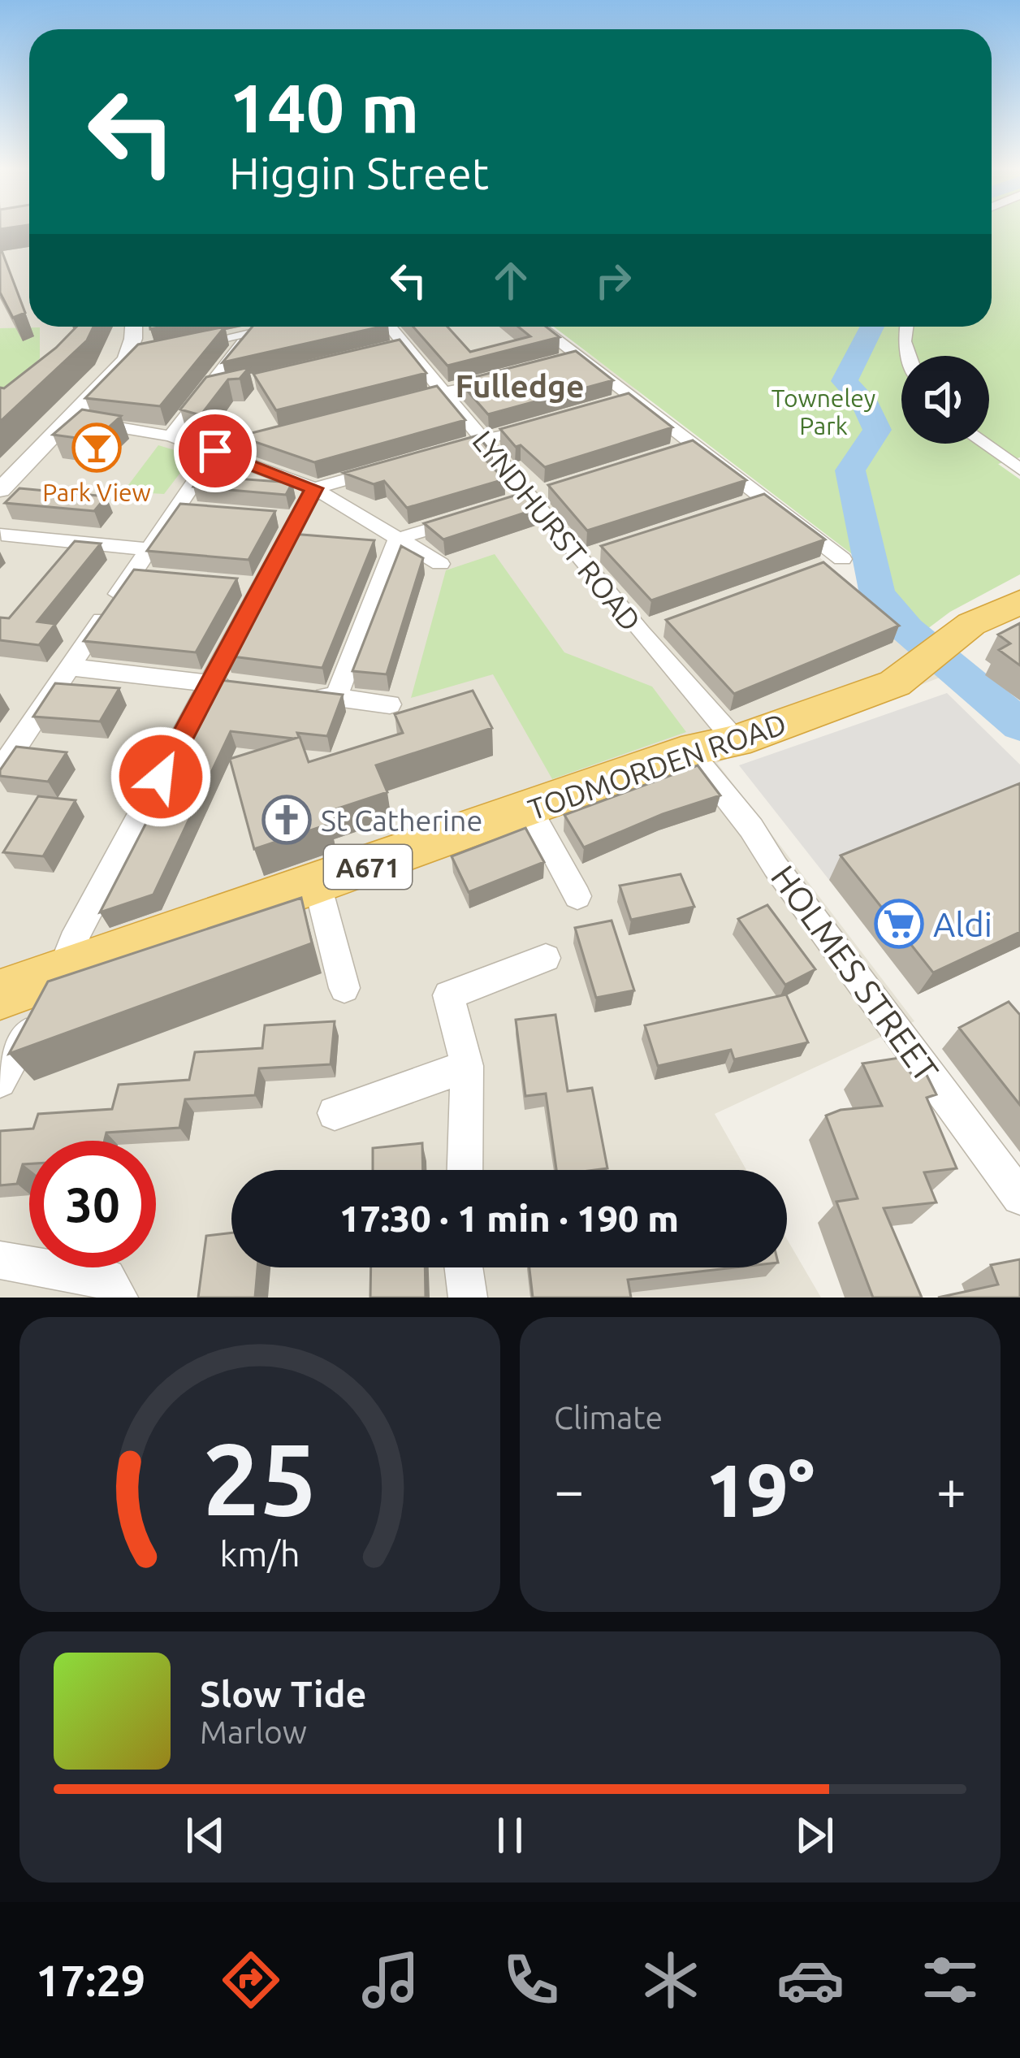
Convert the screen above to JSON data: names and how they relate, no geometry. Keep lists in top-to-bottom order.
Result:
{
  "streets": {
    "highway": ["TODMORDEN ROAD", "A671"],
    "street": ["LYNDHURST ROAD", "HOLMES STREET"]
  },
  "crossings": [
    ["LYNDHURST ROAD", "TODMORDEN ROAD"],
    ["TODMORDEN ROAD", "HOLMES STREET"]
  ],
  "districts": ["Fulledge"],
  "parks": ["Towneley Park"],
  "places": {
    "bar": ["Park View"],
    "church": ["St Catherine"],
    "supermarket": ["Aldi"]
  },
  "page": {
    "turn": ["140 m", "Higgin Street"],
    "limit": "30",
    "trip": "17:30 · 1 min · 190 m",
    "tile": "Climate",
    "heat": ["−", "19°", "+"],
    "song": ["Slow Tide", "Marlow"],
    "tabs": "17:29",
    "gauge": ["25", "km/h"]
  }
}
